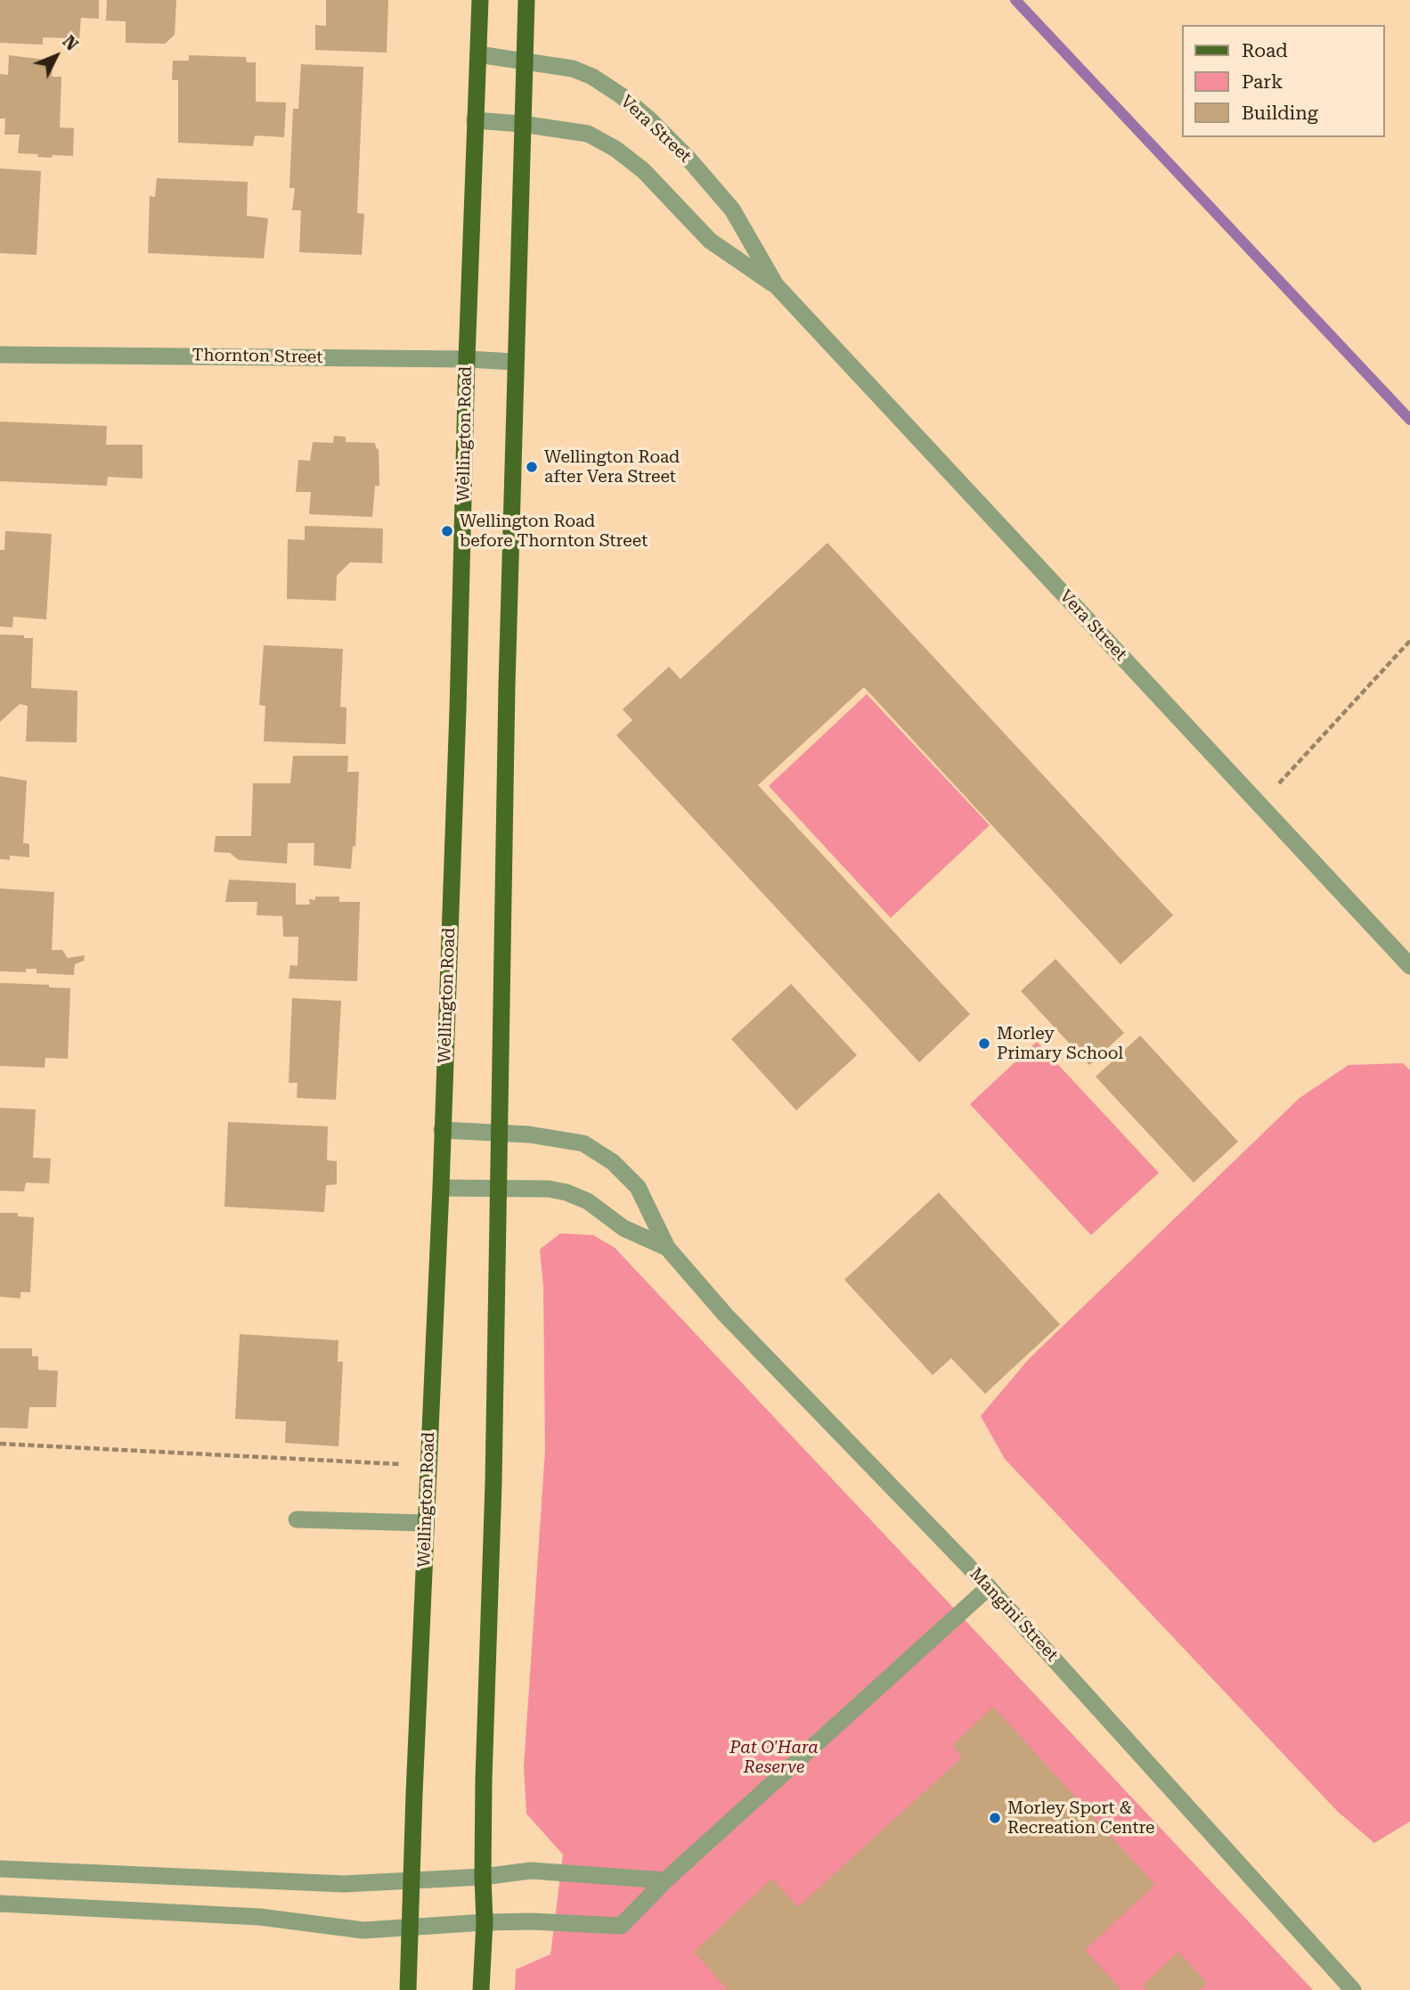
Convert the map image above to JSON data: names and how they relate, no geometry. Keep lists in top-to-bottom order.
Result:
{
  "streets": {
    "main road": ["Wellington Road"],
    "street": ["Vera Street", "Thornton Street", "Mangini Street"]
  },
  "crossings": [
    ["Vera Street", "Wellington Road"],
    ["Thornton Street", "Wellington Road"],
    ["Wellington Road", "Mangini Street"]
  ],
  "parks": ["Pat O'Hara Reserve"],
  "places": [
    "Wellington Road after Vera Street",
    "Wellington Road before Thornton Street",
    "Morley Primary School",
    "Morley Sport & Recreation Centre"
  ],
  "legend": ["Road", "Park", "Building"],
  "north": "top right"
}
